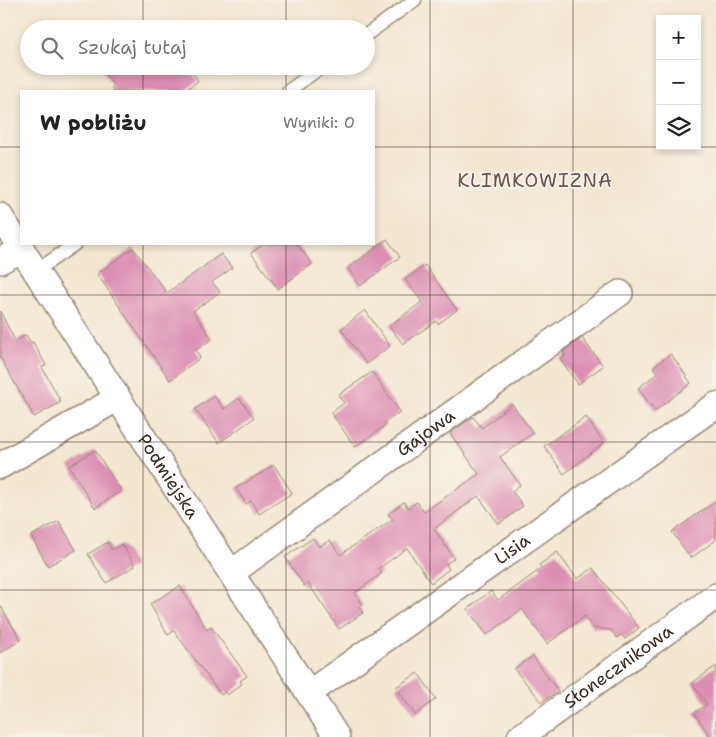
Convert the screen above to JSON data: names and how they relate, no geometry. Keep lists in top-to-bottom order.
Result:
{
  "streets": {
    "street": [
      "Gajowa",
      "Podmiejska",
      "Lisia",
      "Słonecznikowa"
    ]
  },
  "crossings": [
    ["Gajowa", "Podmiejska"],
    ["Podmiejska", "Lisia"]
  ],
  "districts": ["KLIMKOWIZNA"],
  "page": {
    "map_buttons": ["+", "−"],
    "search": "Szukaj tutaj",
    "heading": ["W pobliżu", "Wyniki: 0"]
  }
}
